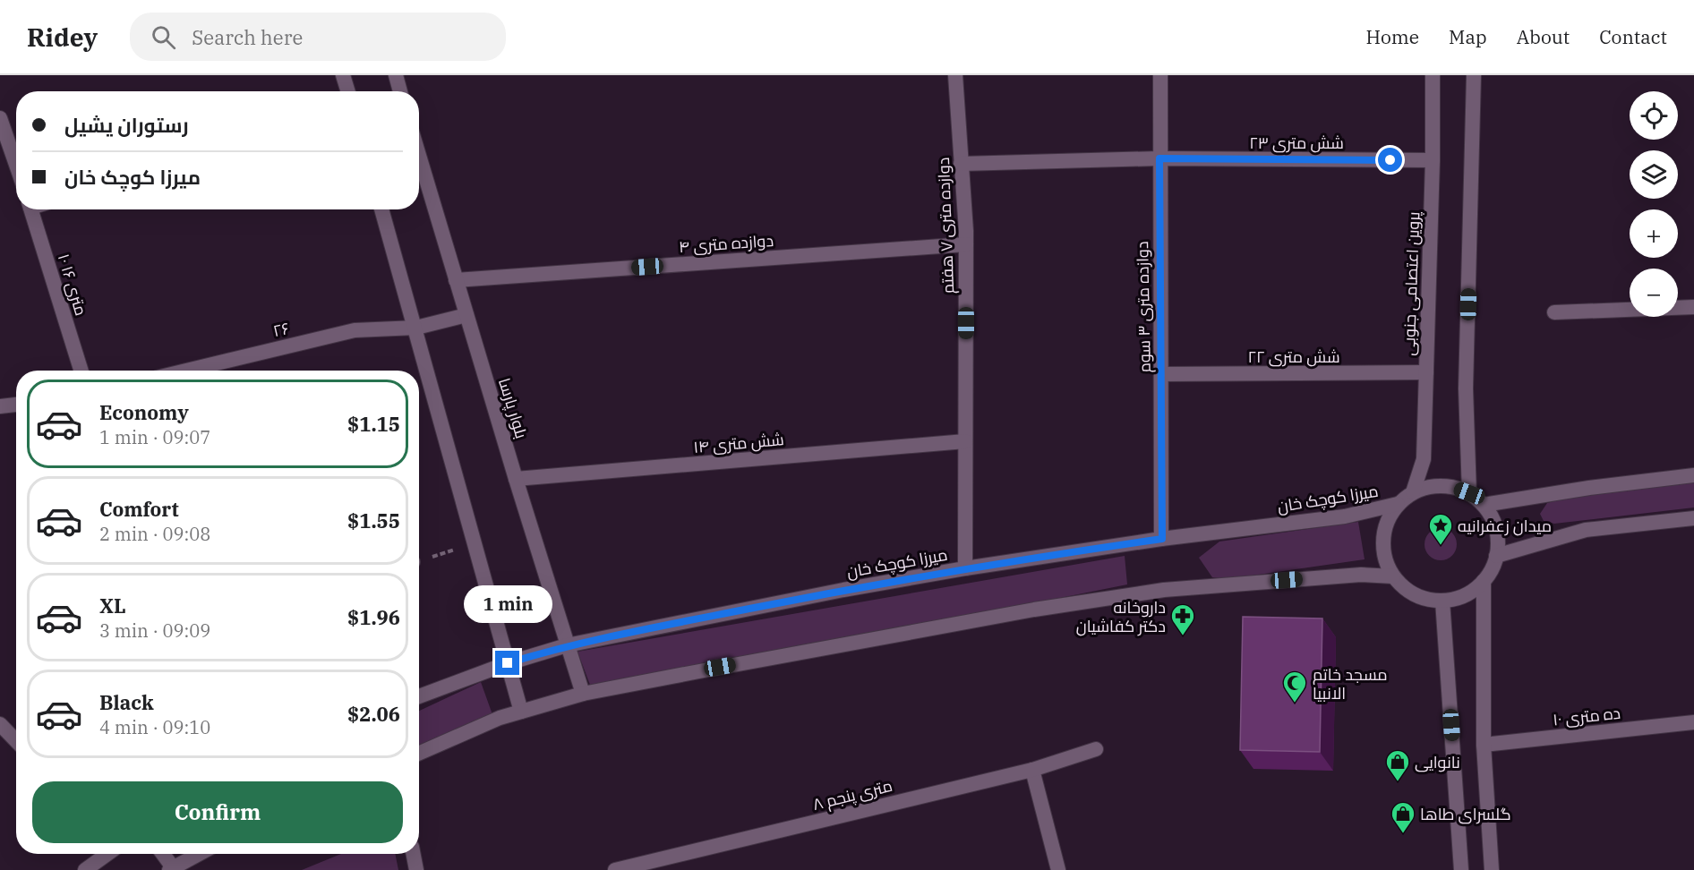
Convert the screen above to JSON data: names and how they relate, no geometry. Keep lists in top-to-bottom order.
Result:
{
  "streets": {
    "street": [
      "شش متری ۲۳",
      "دوازده متری ۷ هفتم",
      "دوازده متری ۴",
      "پروین اعتصامی جنوبی",
      "۱۰ متری ۱۶",
      "دوازده متری ۳ سوم",
      "۲۶",
      "شش متری ۲۲",
      "بلوار پارسا",
      "شش متری ۱۴",
      "میرزا کوچک خان",
      "ده متری ۱۰",
      "۸ متری پنجم"
    ]
  },
  "crossings": [
    ["شش متری ۲۳", "دوازده متری ۷ هفتم"],
    ["شش متری ۲۳", "پروین اعتصامی جنوبی"],
    ["شش متری ۲۳", "دوازده متری ۳ سوم"],
    ["دوازده متری ۷ هفتم", "دوازده متری ۴"],
    ["دوازده متری ۷ هفتم", "شش متری ۱۴"],
    ["دوازده متری ۷ هفتم", "میرزا کوچک خان"],
    ["دوازده متری ۴", "بلوار پارسا"],
    ["پروین اعتصامی جنوبی", "شش متری ۲۲"],
    ["پروین اعتصامی جنوبی", "میرزا کوچک خان"],
    ["دوازده متری ۳ سوم", "شش متری ۲۲"],
    ["دوازده متری ۳ سوم", "میرزا کوچک خان"],
    ["۲۶", "بلوار پارسا"],
    ["بلوار پارسا", "شش متری ۱۴"],
    ["بلوار پارسا", "میرزا کوچک خان"]
  ],
  "places": {
    "place": ["میدان زعفرانیه"],
    "pharmacy": ["داروخانه دکتر کفاشیان"],
    "mosque": ["مسجد خاتم الانبیا"],
    "shop": ["نانوایی", "گلسرای طاها"]
  },
  "page": {
    "header": "Ridey",
    "search": "Search here",
    "nav": [
      "Home",
      "Map",
      "About",
      "Contact"
    ],
    "map_buttons": ["+", "−"],
    "banner": ["رستوران یشیل", "میرزا کوچک خان"],
    "list": [
      {
        "name": "Economy",
        "note": "1 min · 09:07",
        "value": "$1.15"
      },
      {
        "name": "Comfort",
        "note": "2 min · 09:08",
        "value": "$1.55"
      },
      {
        "name": "XL",
        "note": "3 min · 09:09",
        "value": "$1.96"
      },
      {
        "name": "Black",
        "note": "4 min · 09:10",
        "value": "$2.06"
      }
    ],
    "bubble": "1 min",
    "buttons": "Confirm"
  }
}
